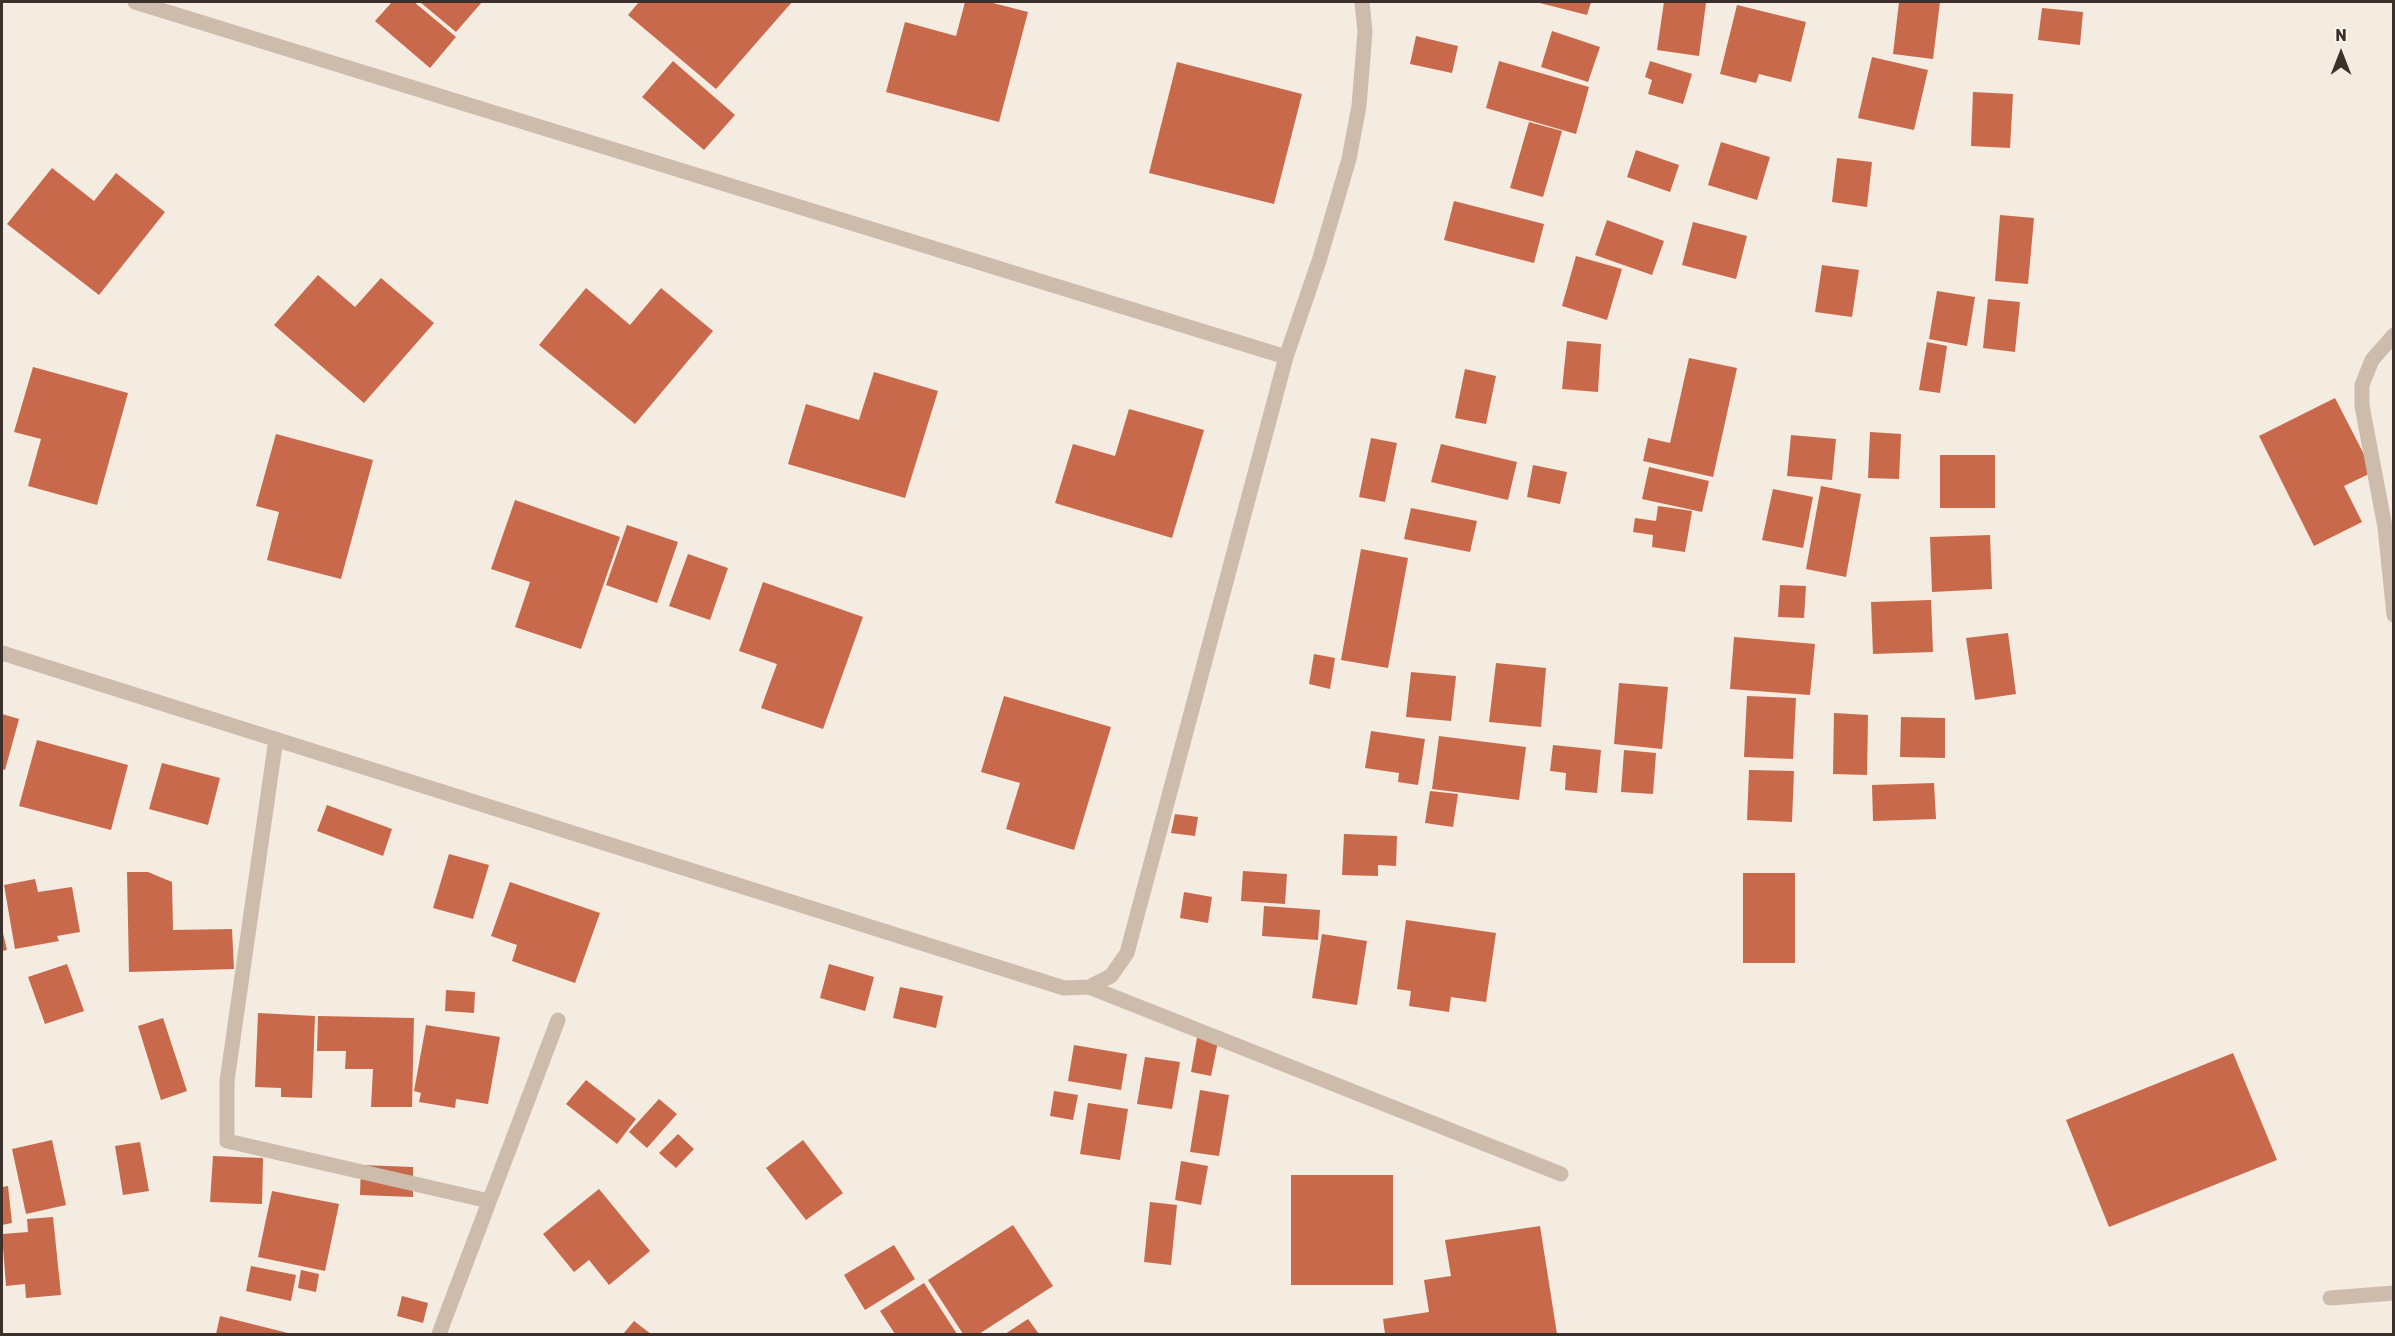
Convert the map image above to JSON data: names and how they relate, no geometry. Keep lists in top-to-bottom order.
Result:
{
  "north": "top"
}
